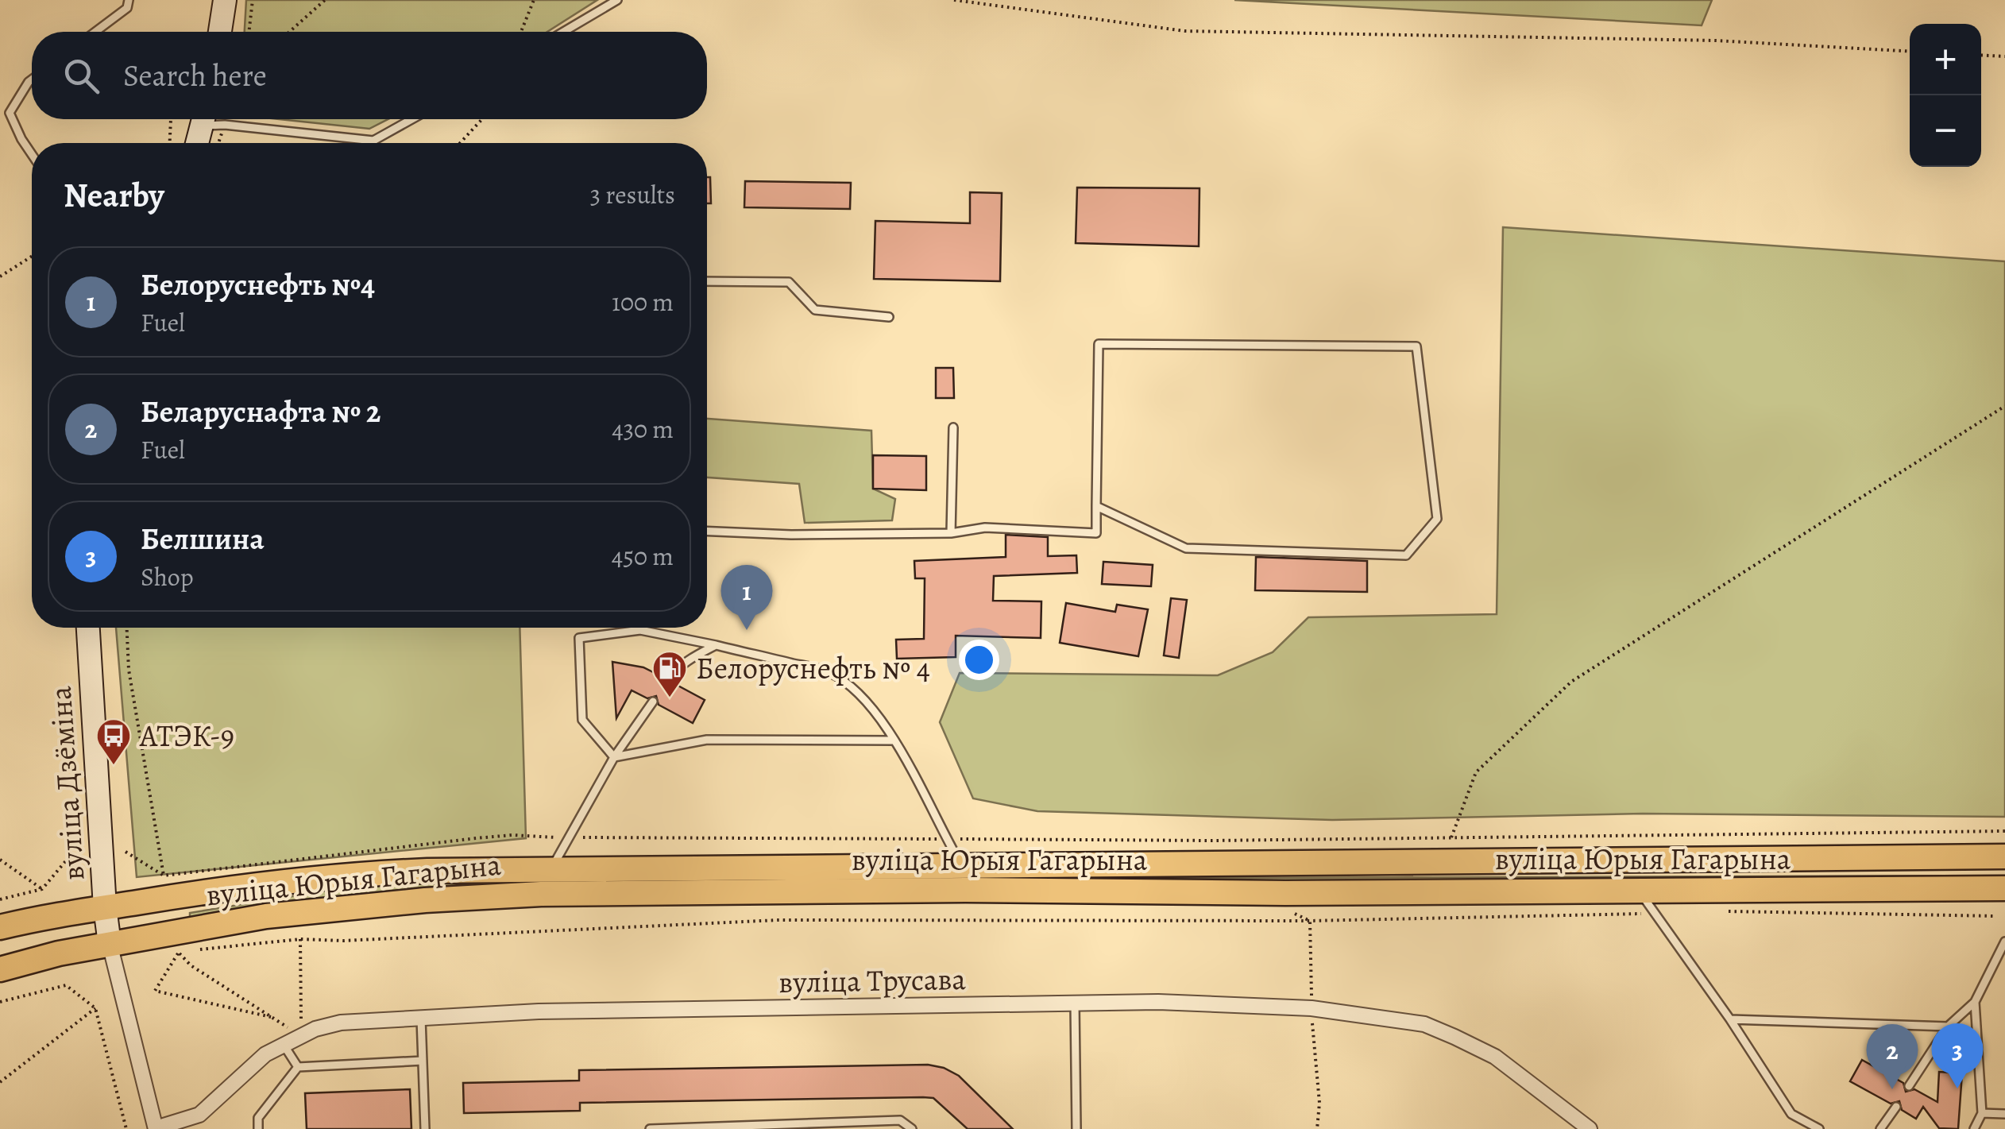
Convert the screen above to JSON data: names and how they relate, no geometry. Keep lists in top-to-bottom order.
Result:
{
  "streets": {
    "main road": ["вуліца Дзёміна", "вуліца Юрыя Гагарына"],
    "street": ["вуліца Трусава"]
  },
  "crossings": [
    ["вуліца Дзёміна", "вуліца Юрыя Гагарына"]
  ],
  "places": {
    "fuel station": ["Белоруснефть № 4"],
    "bus stop": ["АТЭК-9"]
  },
  "page": {
    "map_buttons": ["+", "−"],
    "search": "Search here",
    "heading": ["Nearby", "3 results"],
    "list": [
      {
        "mark": "1",
        "name": "Белоруснефть №4",
        "note": "Fuel",
        "value": "100 m"
      },
      {
        "mark": "2",
        "name": "Беларуснафта № 2",
        "note": "Fuel",
        "value": "430 m"
      },
      {
        "mark": "3",
        "name": "Белшина",
        "note": "Shop",
        "value": "450 m"
      }
    ],
    "pins": ["1", "3", "2"]
  }
}
